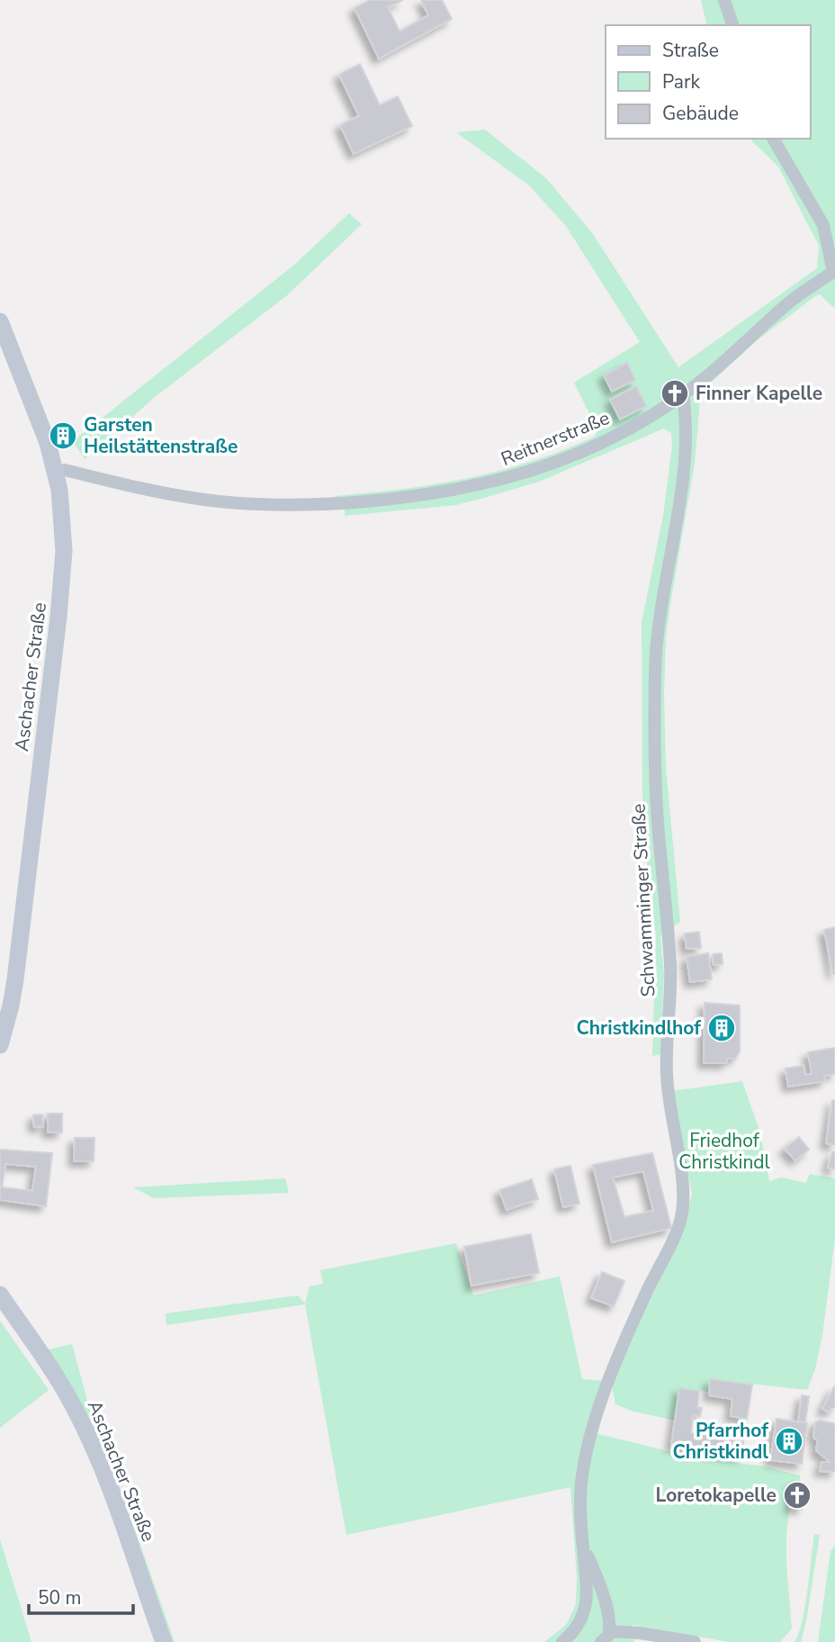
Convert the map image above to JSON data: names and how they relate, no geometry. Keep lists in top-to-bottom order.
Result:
{
  "streets": {
    "street": ["Reitnerstraße", "Aschacher Straße", "Schwamminger Straße"]
  },
  "crossings": [
    ["Reitnerstraße", "Aschacher Straße"],
    ["Reitnerstraße", "Schwamminger Straße"]
  ],
  "parks": ["Friedhof Christkindl"],
  "places": {
    "church": ["Finner Kapelle", "Loretokapelle"],
    "building": ["Garsten Heilstättenstraße", "Christkindlhof", "Pfarrhof Christkindl"]
  },
  "legend": ["Straße", "Park", "Gebäude"],
  "scale_bar": "50 m"
}
